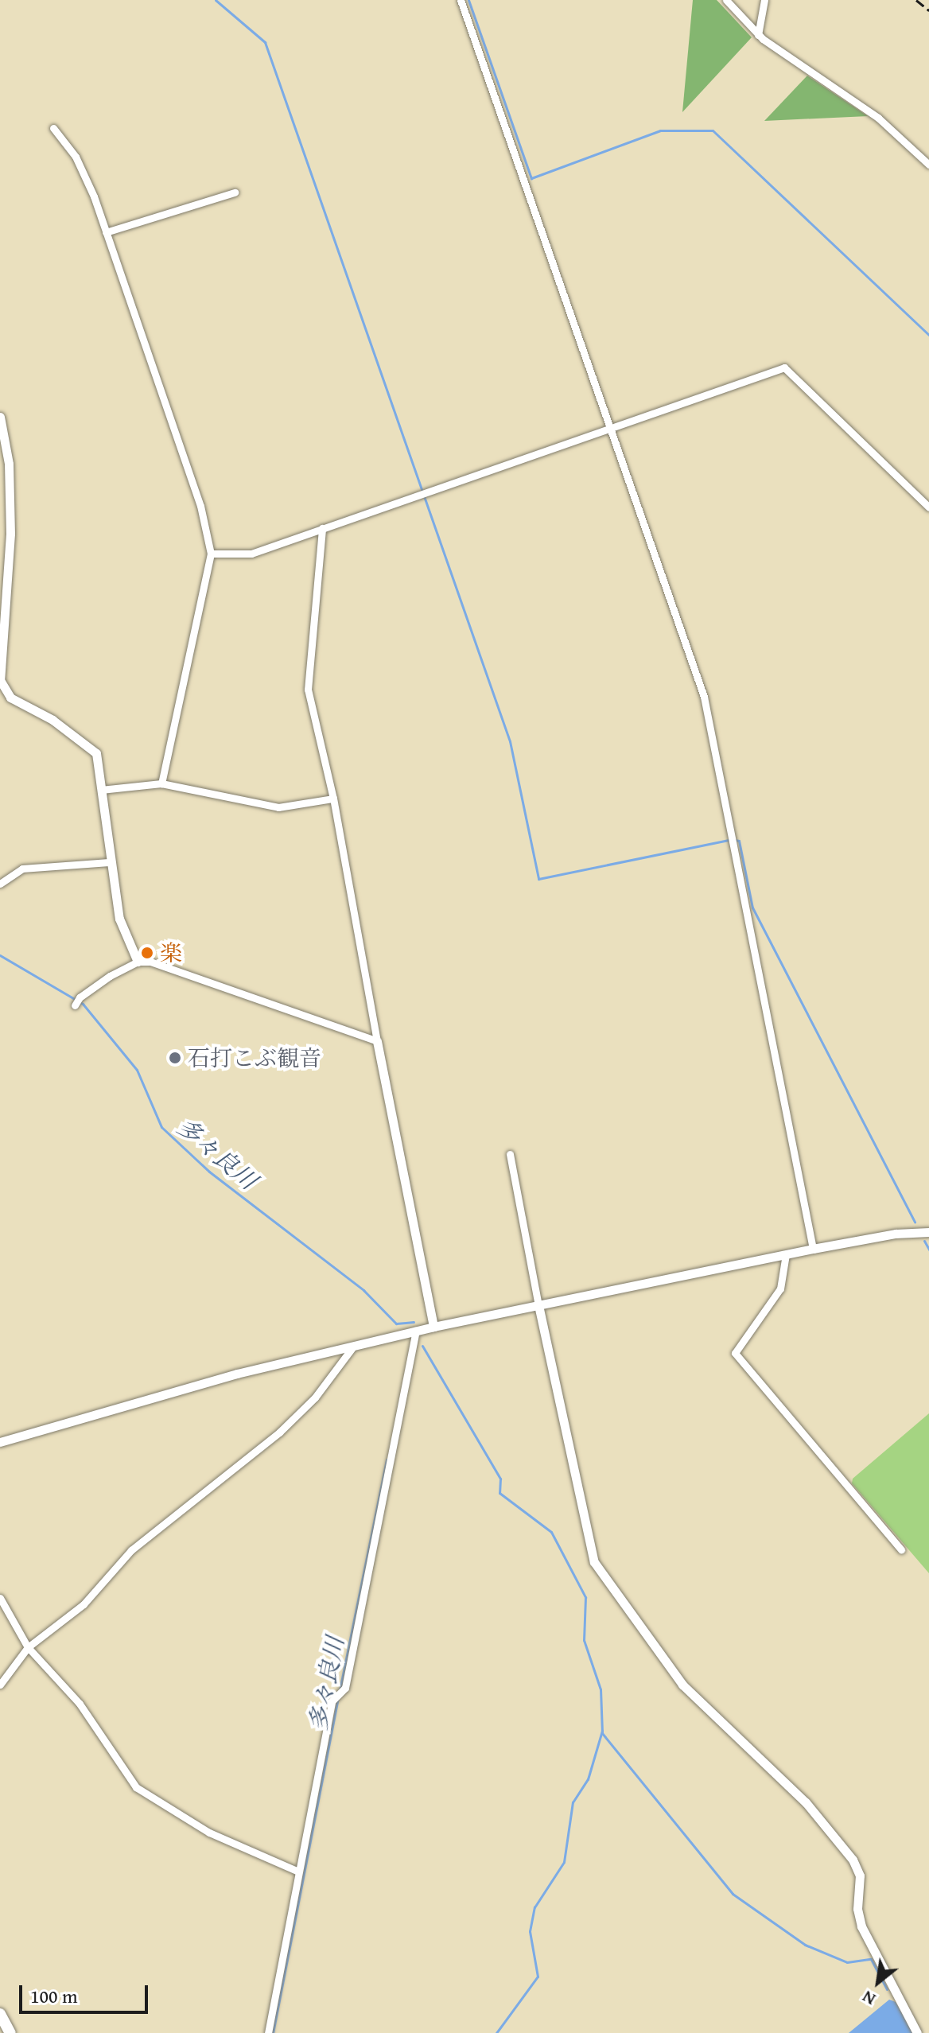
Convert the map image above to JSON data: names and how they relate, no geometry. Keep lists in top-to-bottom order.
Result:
{
  "water": ["多々良川"],
  "places": ["楽", "石打こぶ観音"],
  "scale_bar": "100 m",
  "north": "bottom left"
}
